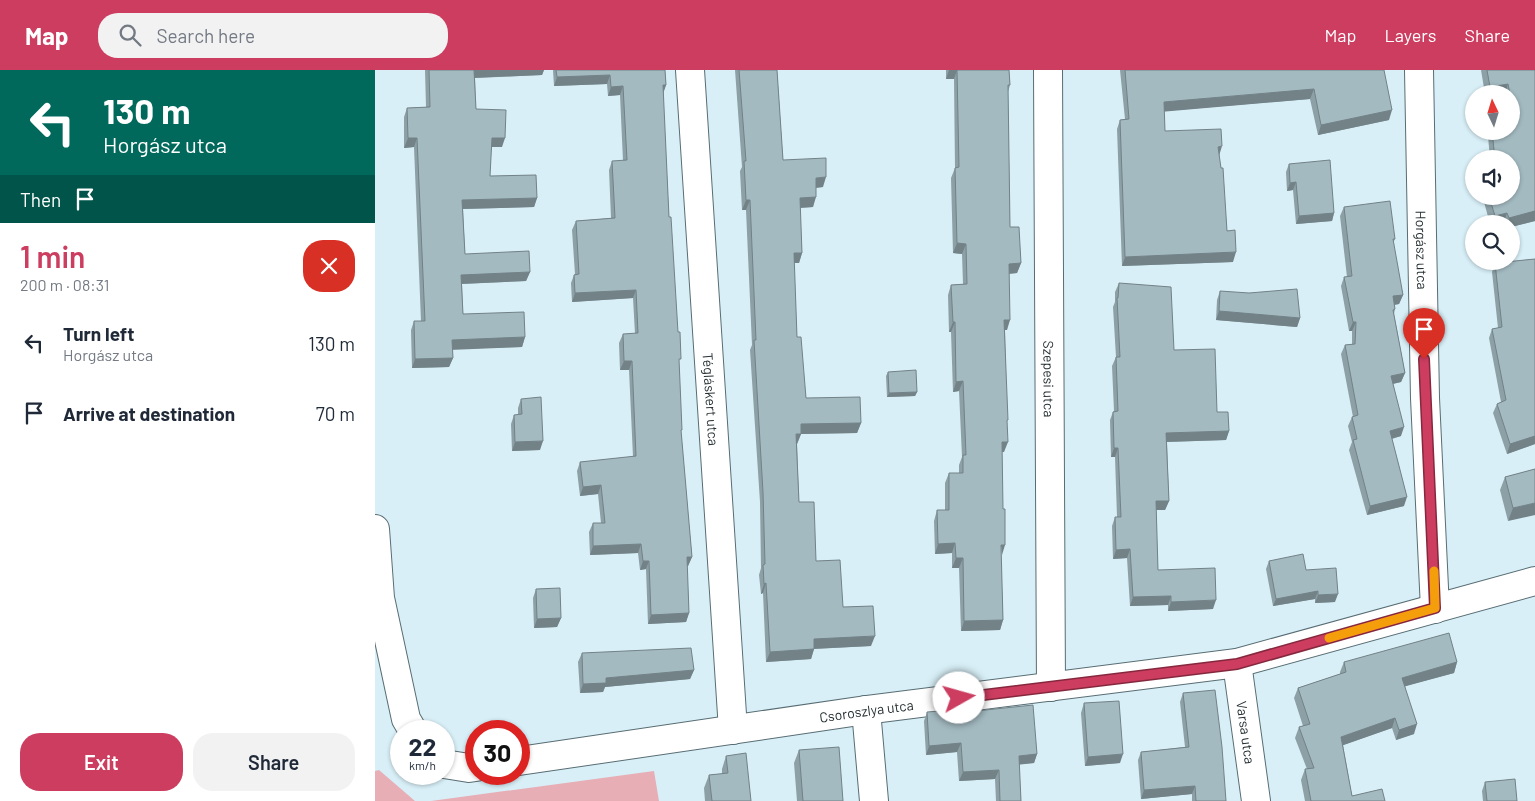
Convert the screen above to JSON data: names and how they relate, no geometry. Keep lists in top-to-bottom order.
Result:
{
  "streets": {
    "street": [
      "Horgász utca",
      "Szepesi utca",
      "Tégláskert utca",
      "Csoroszlya utca",
      "Varsa utca"
    ]
  },
  "crossings": [
    ["Horgász utca", "Csoroszlya utca"],
    ["Szepesi utca", "Csoroszlya utca"],
    ["Tégláskert utca", "Csoroszlya utca"],
    ["Csoroszlya utca", "Varsa utca"]
  ],
  "north": "top",
  "page": {
    "header": "Map",
    "search": "Search here",
    "nav": ["Map", "Layers", "Share"],
    "turn": ["130 m", "Horgász utca"],
    "then": "Then",
    "heading": ["1 min", "200 m · 08:31"],
    "list": [
      {
        "name": "Turn left",
        "note": "Horgász utca",
        "value": "130 m"
      },
      {
        "name": "Arrive at destination",
        "value": "70 m"
      }
    ],
    "speed": "22 km/h",
    "limit": "30",
    "buttons": ["Exit", "Share"]
  }
}
